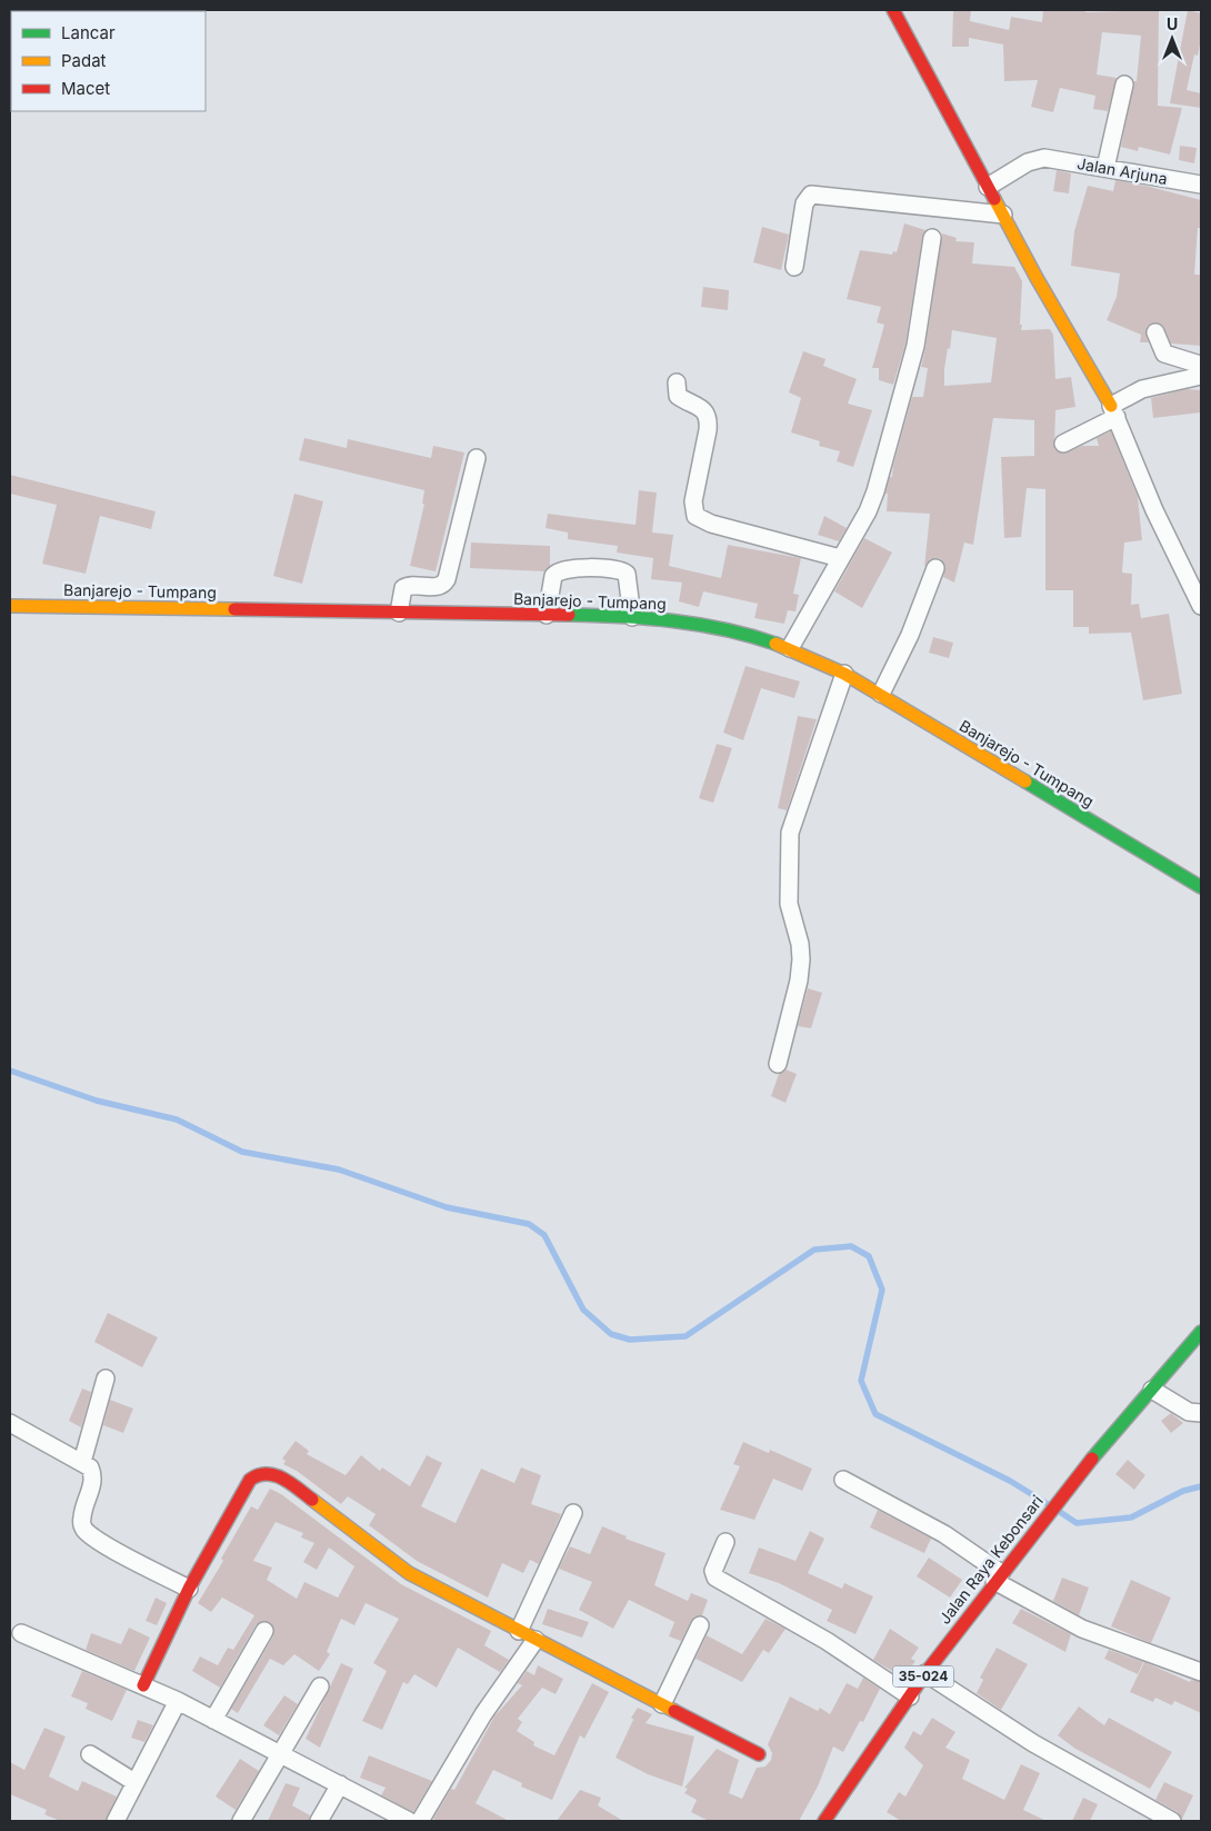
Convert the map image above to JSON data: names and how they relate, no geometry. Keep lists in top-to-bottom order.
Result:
{
  "streets": {
    "main road": ["Banjarejo - Tumpang", "Jalan Raya Kebonsari", "35-024"],
    "street": ["Jalan Arjuna"]
  },
  "legend": ["Lancar", "Padat", "Macet"],
  "north": "top"
}
